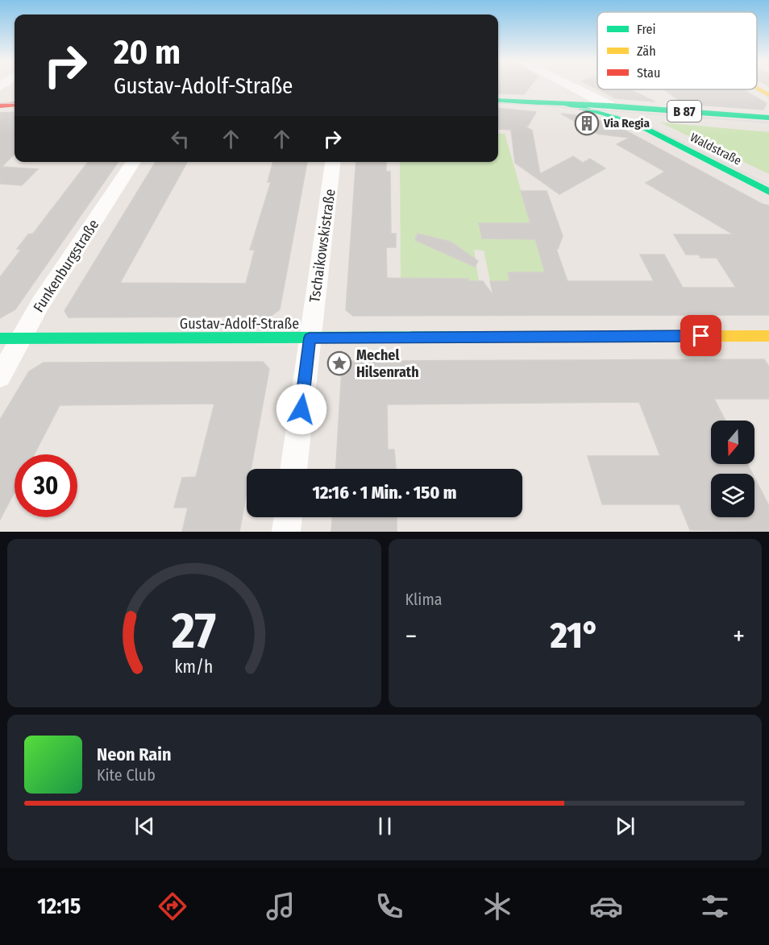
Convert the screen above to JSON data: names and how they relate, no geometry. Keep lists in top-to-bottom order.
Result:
{
  "streets": {
    "street": [
      "B 87",
      "Waldstraße",
      "Tschaikowskistraße",
      "Funkenburgstraße",
      "Gustav-Adolf-Straße"
    ]
  },
  "crossings": [
    ["B 87", "Waldstraße"],
    ["Tschaikowskistraße", "Gustav-Adolf-Straße"],
    ["Funkenburgstraße", "Gustav-Adolf-Straße"]
  ],
  "places": {
    "building": ["Via Regia"],
    "place": ["Mechel Hilsenrath"]
  },
  "legend": ["Frei", "Zäh", "Stau"],
  "north": "bottom",
  "page": {
    "turn": ["20 m", "Gustav-Adolf-Straße"],
    "limit": "30",
    "trip": "12:16 · 1 Min. · 150 m",
    "tile": "Klima",
    "heat": ["−", "21°", "+"],
    "song": ["Neon Rain", "Kite Club"],
    "tabs": "12:15",
    "gauge": ["27", "km/h"]
  }
}
